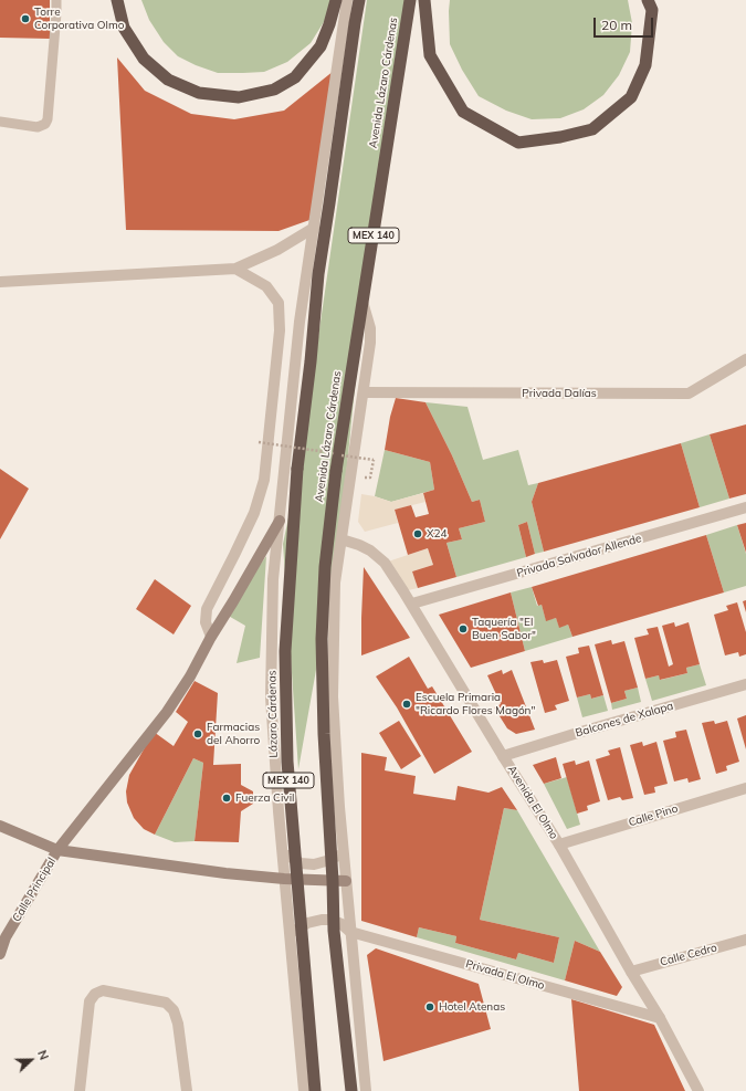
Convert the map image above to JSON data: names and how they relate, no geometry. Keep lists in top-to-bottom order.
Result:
{
  "streets": {
    "highway": ["Avenida Lázaro Cárdenas", "MEX 140", "Lázaro Cárdenas"],
    "main road": ["Calle Principal"],
    "street": [
      "Privada Dalías",
      "Privada Salvador Allende",
      "Balcones de Xalapa",
      "Avenida El Olmo",
      "Calle Pino",
      "Calle Cedro",
      "Privada El Olmo"
    ]
  },
  "crossings": [
    ["Privada Salvador Allende", "Avenida El Olmo"],
    ["Balcones de Xalapa", "Avenida El Olmo"],
    ["Avenida El Olmo", "Calle Pino"],
    ["Avenida El Olmo", "Calle Cedro"],
    ["Avenida El Olmo", "Privada El Olmo"]
  ],
  "places": [
    "Torre Corporativa Olmo",
    "X24",
    "Taquería \"El Buen Sabor\"",
    "Escuela Primaria \"Ricardo Flores Magón\"",
    "Farmacias del Ahorro",
    "Fuerza Civil",
    "Hotel Atenas"
  ],
  "scale_bar": "20 m",
  "north": "right"
}
